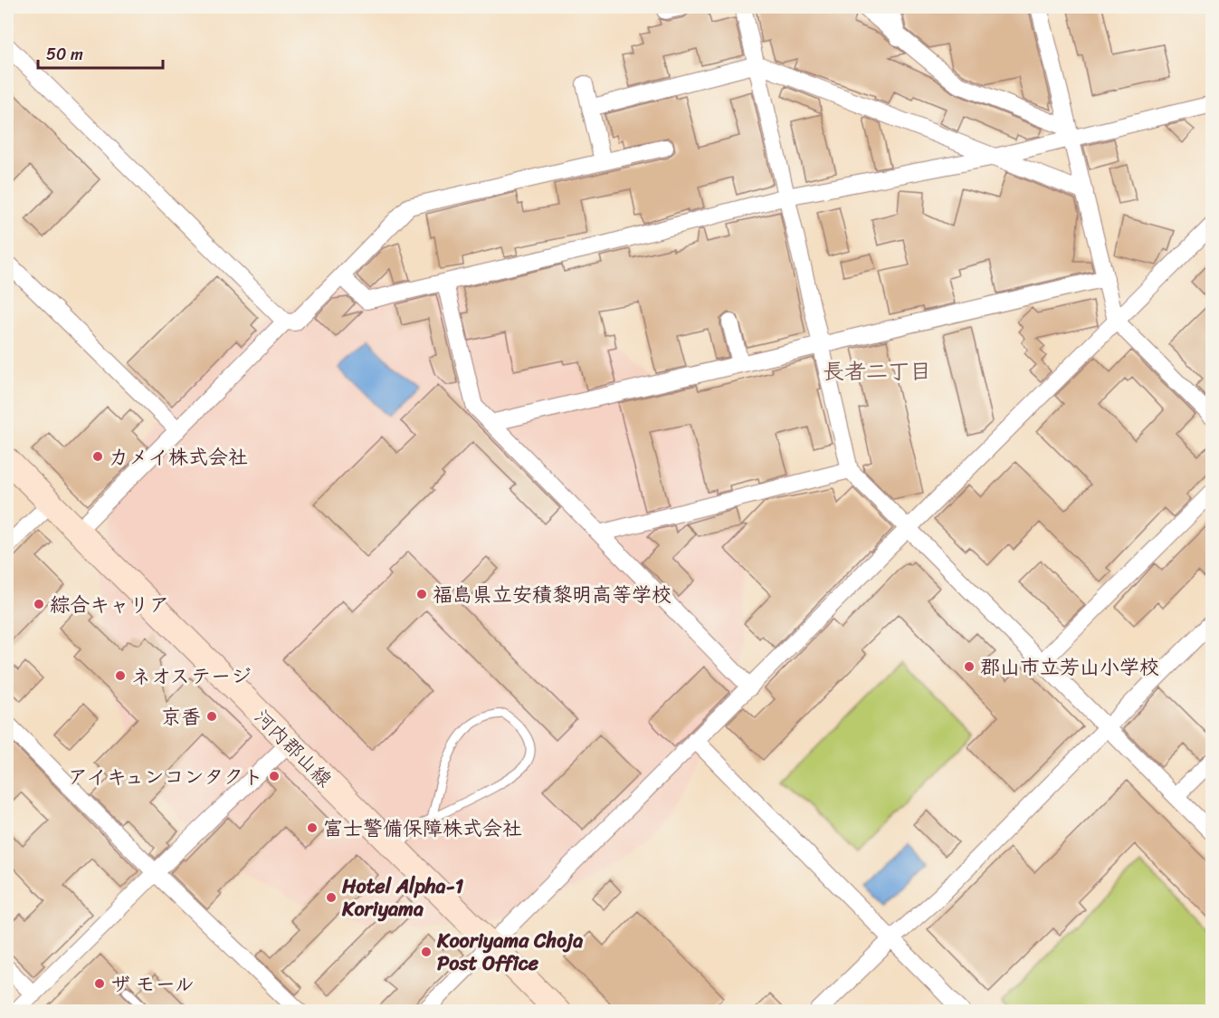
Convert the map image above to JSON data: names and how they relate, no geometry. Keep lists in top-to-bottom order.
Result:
{
  "streets": {
    "main road": ["河内郡山線"]
  },
  "districts": ["長者二丁目"],
  "places": [
    "カメイ株式会社",
    "福島県立安積黎明高等学校",
    "綜合キャリア",
    "郡山市立芳山小学校",
    "ネオステージ",
    "京香",
    "アイキュンコンタクト",
    "富士警備保障株式会社",
    "Hotel Alpha-1 Koriyama",
    "Kooriyama Choja Post Office",
    "ザ モール"
  ],
  "scale_bar": "50 m"
}
